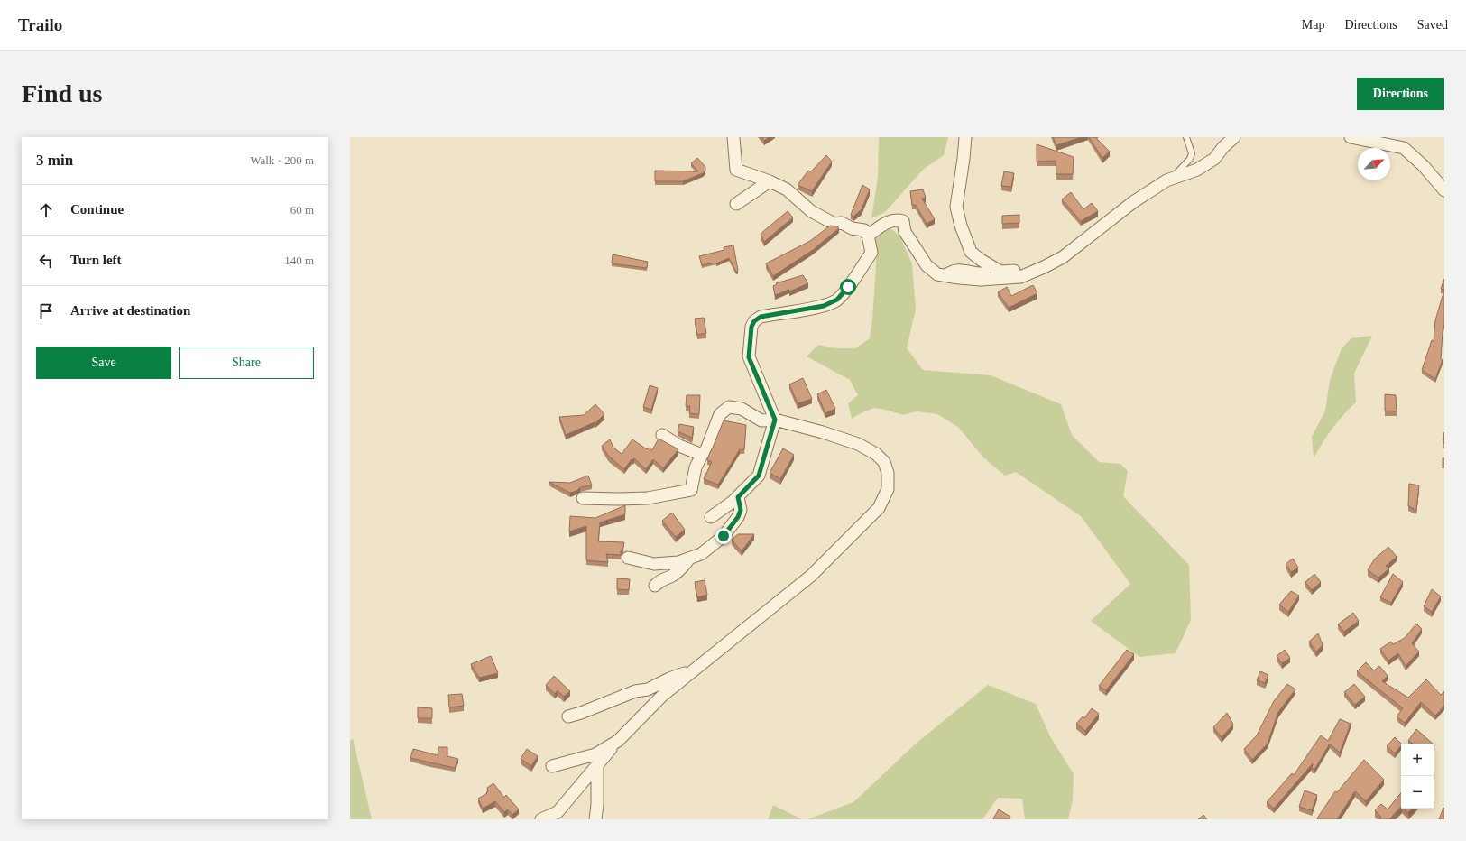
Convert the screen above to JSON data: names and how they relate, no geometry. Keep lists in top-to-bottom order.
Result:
{
  "north": "top right",
  "page": {
    "header": "Trailo",
    "nav": ["Map", "Directions", "Saved"],
    "buttons": [
      "Directions",
      ["Save", "Share"]
    ],
    "title": "Find us",
    "heading": ["3 min", "Walk · 200 m"],
    "list": [
      ["Continue", "60 m"],
      ["Turn left", "140 m"],
      "Arrive at destination"
    ],
    "map_buttons": ["+", "−"]
  }
}
